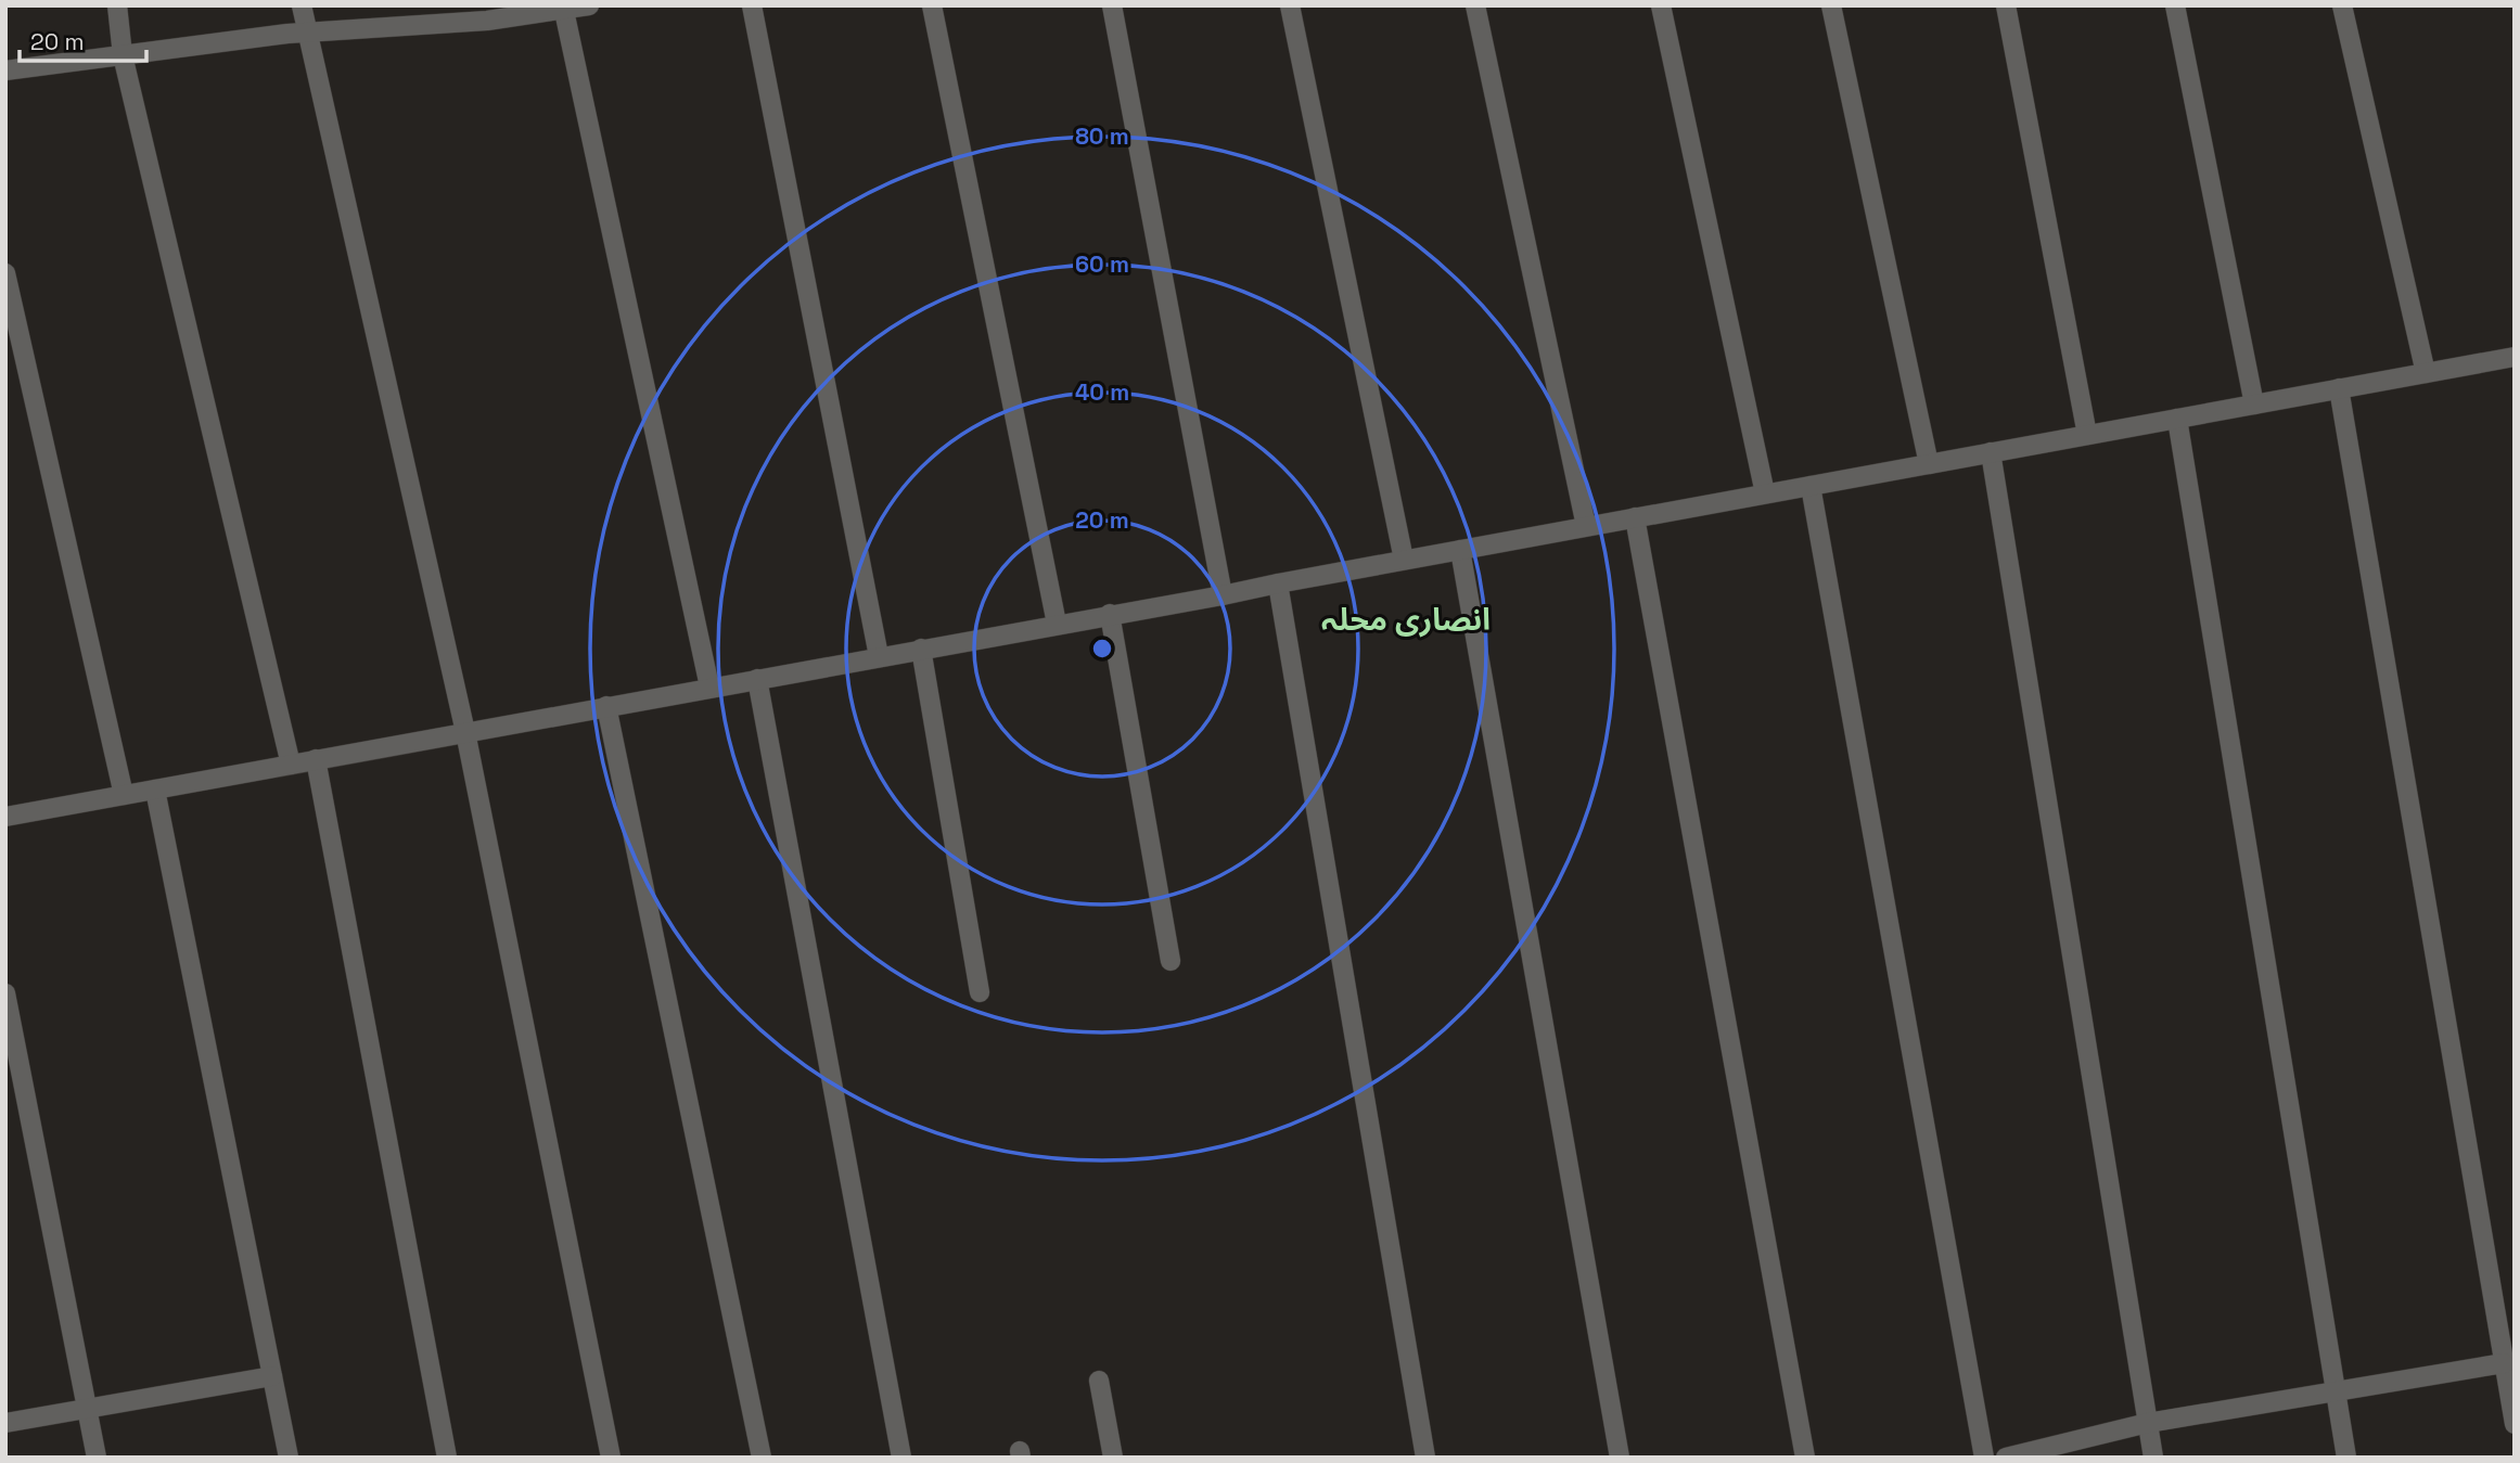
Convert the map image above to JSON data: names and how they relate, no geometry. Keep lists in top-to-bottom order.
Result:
{
  "districts": ["انصاری محلہ"],
  "scale_bar": "20 m",
  "rings": [
    "80 m",
    "60 m",
    "40 m",
    "20 m"
  ]
}
